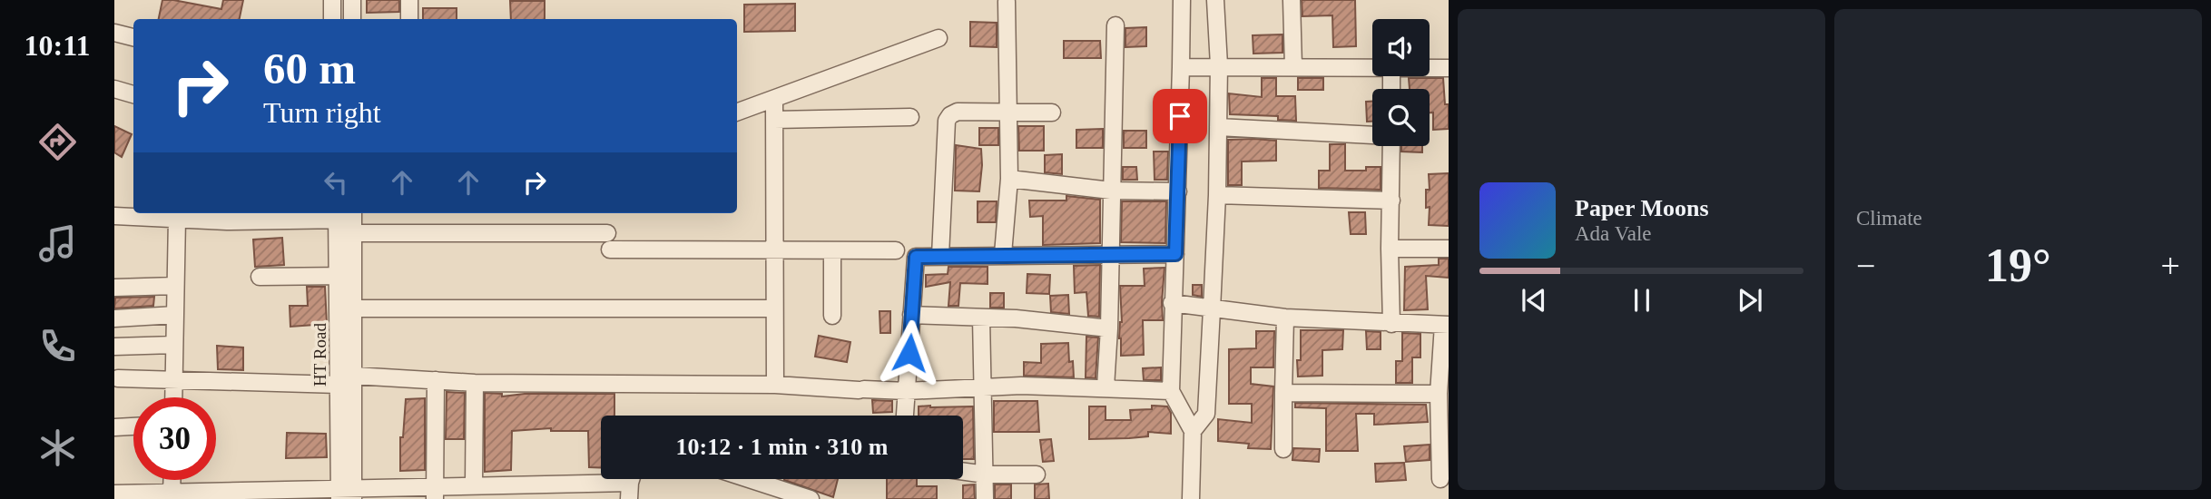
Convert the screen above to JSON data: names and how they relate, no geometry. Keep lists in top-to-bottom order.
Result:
{
  "streets": {
    "street": ["HT Road"]
  },
  "page": {
    "tabs": "10:11",
    "tile": "Climate",
    "turn": ["60 m", "Turn right"],
    "song": ["Paper Moons", "Ada Vale"],
    "heat": ["−", "19°", "+"],
    "limit": "30",
    "trip": "10:12 · 1 min · 310 m"
  }
}
